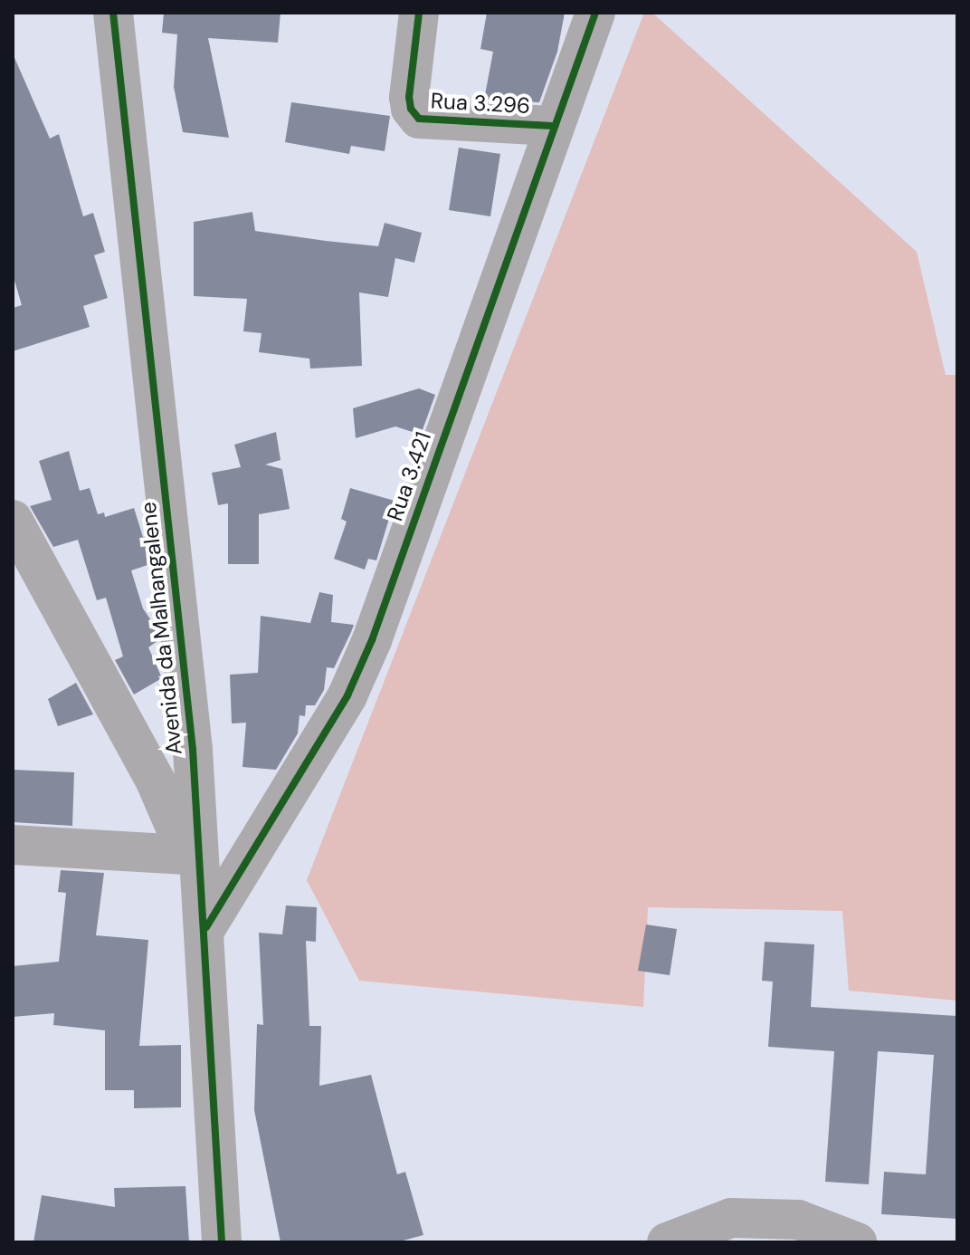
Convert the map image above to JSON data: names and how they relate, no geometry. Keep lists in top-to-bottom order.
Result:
{
  "streets": {
    "street": ["Rua 3.296", "Rua 3.421", "Avenida da Malhangalene"]
  },
  "crossings": [
    ["Rua 3.296", "Rua 3.421"],
    ["Rua 3.421", "Avenida da Malhangalene"]
  ]
}
